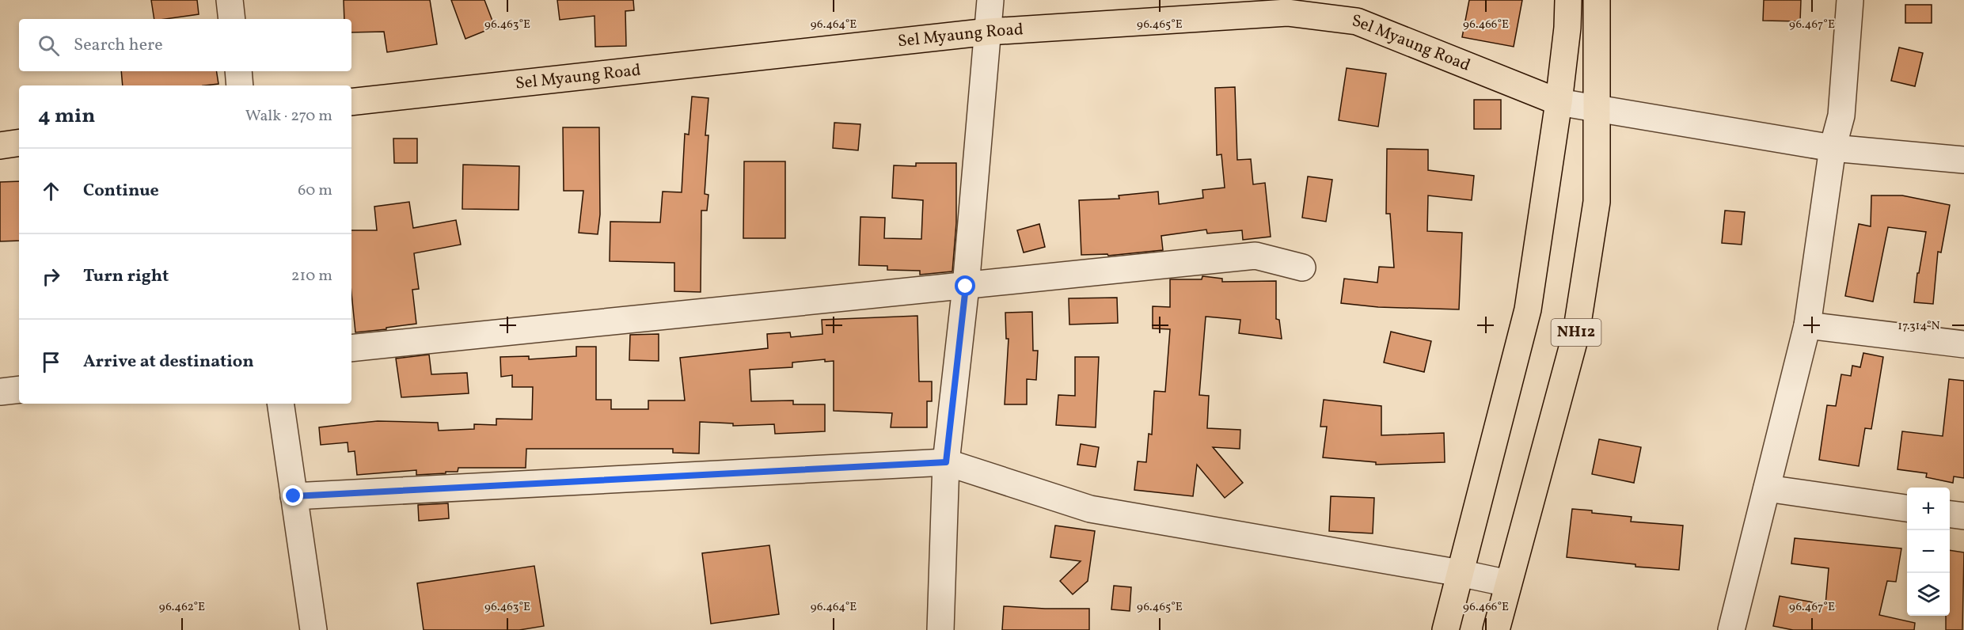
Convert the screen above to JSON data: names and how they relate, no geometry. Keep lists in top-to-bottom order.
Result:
{
  "streets": {
    "main road": ["Sel Myaung Road", "NH12"]
  },
  "crossings": [
    ["Sel Myaung Road", "NH12"]
  ],
  "page": {
    "search": "Search here",
    "heading": ["4 min", "Walk · 270 m"],
    "list": [
      ["Continue", "60 m"],
      ["Turn right", "210 m"],
      "Arrive at destination"
    ],
    "map_buttons": ["+", "−"]
  },
  "coordinates": [
    "96.463°E",
    "96.464°E",
    "96.465°E",
    "96.466°E",
    "96.467°E",
    "17.314°N",
    "96.462°E"
  ]
}
